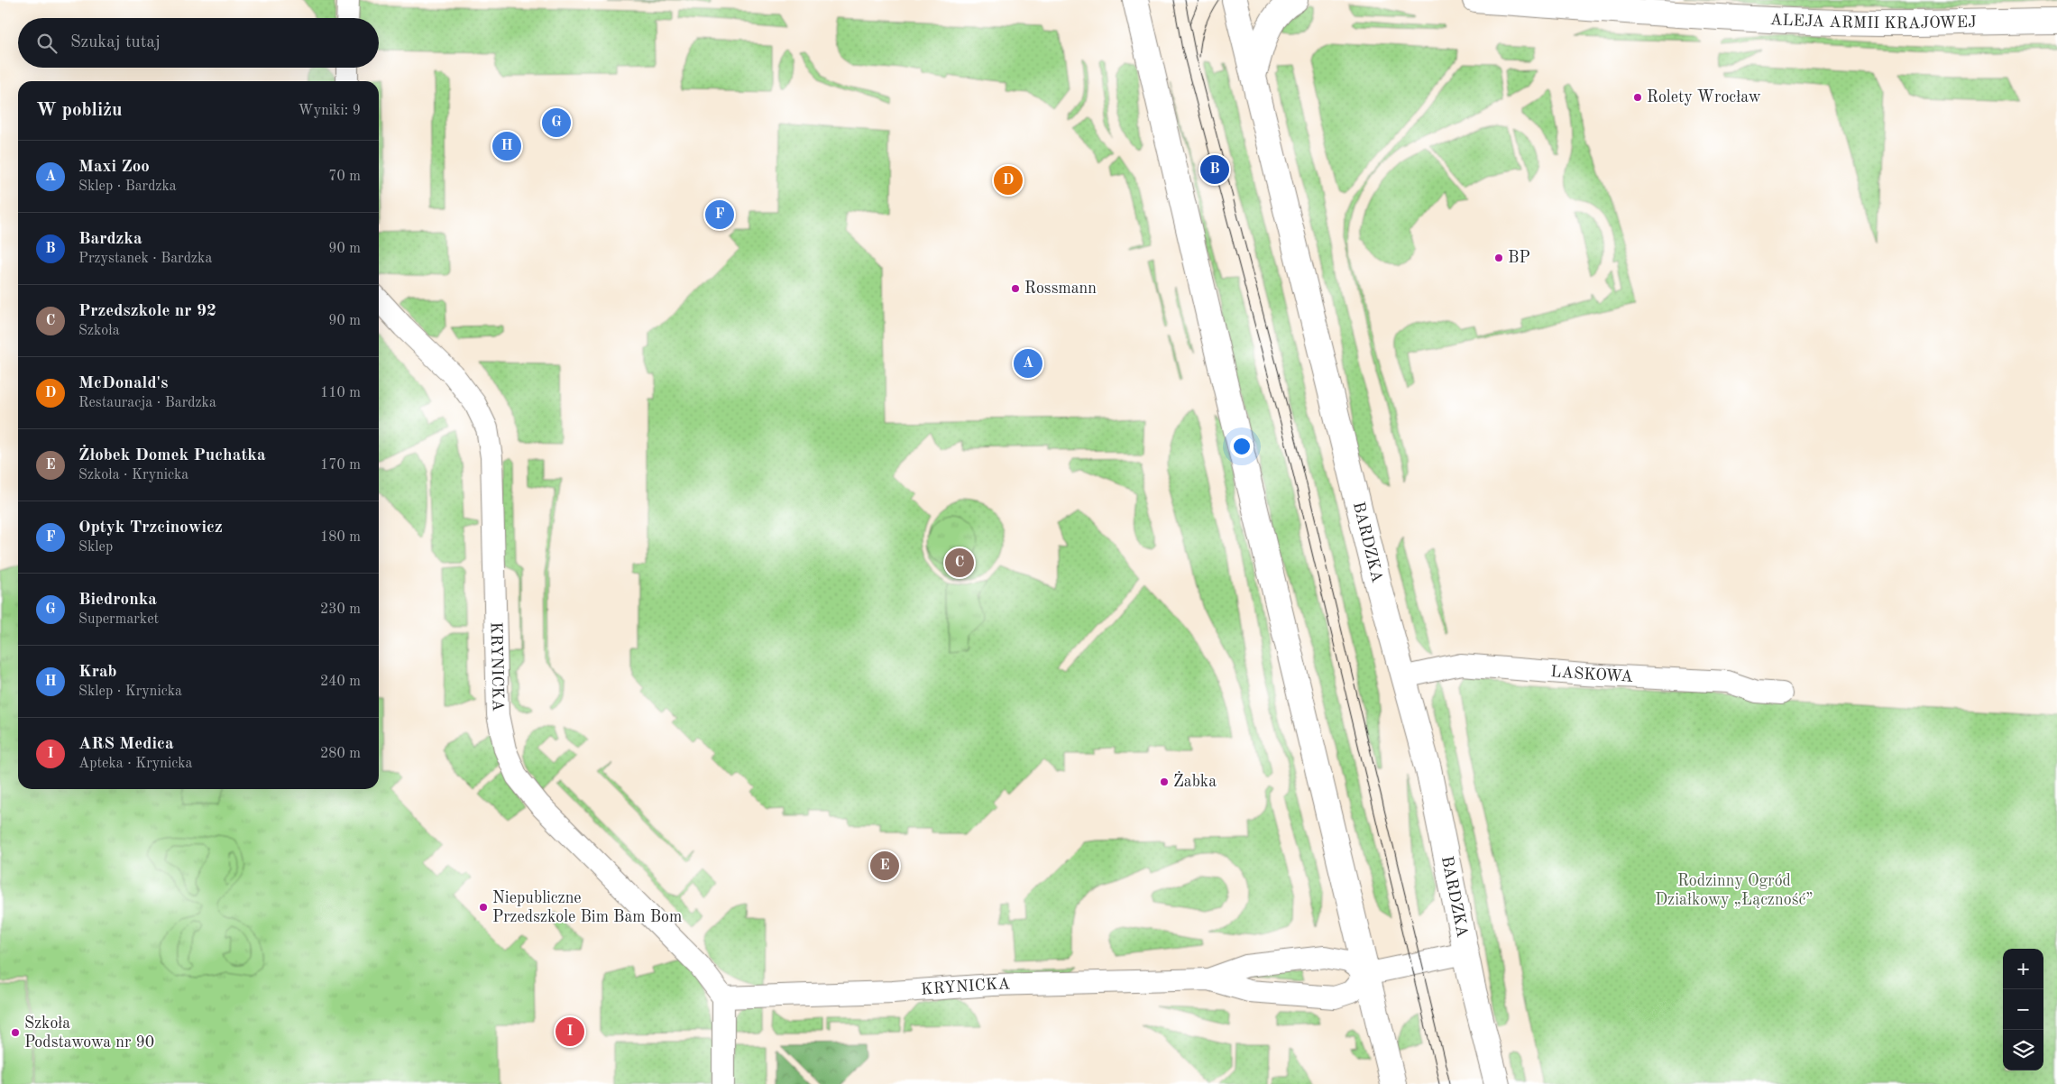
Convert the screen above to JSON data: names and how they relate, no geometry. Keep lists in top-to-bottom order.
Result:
{
  "streets": {
    "main road": ["ALEJA ARMII KRAJOWEJ", "BARDZKA"],
    "street": ["KRYNICKA", "LASKOWA"]
  },
  "crossings": [
    ["BARDZKA", "LASKOWA"]
  ],
  "parks": ["Rodzinny Ogród Działkowy „Łączność”"],
  "places": [
    "Rolety Wrocław",
    "BP",
    "Rossmann",
    "Żabka",
    "Niepubliczne Przedszkole Bim Bam Bom",
    "Szkoła Podstawowa nr 90"
  ],
  "page": {
    "search": "Szukaj tutaj",
    "heading": ["W pobliżu", "Wyniki: 9"],
    "pins": [
      "G",
      "H",
      "B",
      "D",
      "F",
      "A",
      "C",
      "E",
      "I"
    ],
    "list": [
      {
        "mark": "A",
        "name": "Maxi Zoo",
        "note": "Sklep · Bardzka",
        "value": "70 m"
      },
      {
        "mark": "B",
        "name": "Bardzka",
        "note": "Przystanek · Bardzka",
        "value": "90 m"
      },
      {
        "mark": "C",
        "name": "Przedszkole nr 92",
        "note": "Szkoła",
        "value": "90 m"
      },
      {
        "mark": "D",
        "name": "McDonald's",
        "note": "Restauracja · Bardzka",
        "value": "110 m"
      },
      {
        "mark": "E",
        "name": "Żłobek Domek Puchatka",
        "note": "Szkoła · Krynicka",
        "value": "170 m"
      },
      {
        "mark": "F",
        "name": "Optyk Trzcinowicz",
        "note": "Sklep",
        "value": "180 m"
      },
      {
        "mark": "G",
        "name": "Biedronka",
        "note": "Supermarket",
        "value": "230 m"
      },
      {
        "mark": "H",
        "name": "Krab",
        "note": "Sklep · Krynicka",
        "value": "240 m"
      },
      {
        "mark": "I",
        "name": "ARS Medica",
        "note": "Apteka · Krynicka",
        "value": "280 m"
      }
    ],
    "map_buttons": ["+", "−"]
  }
}
